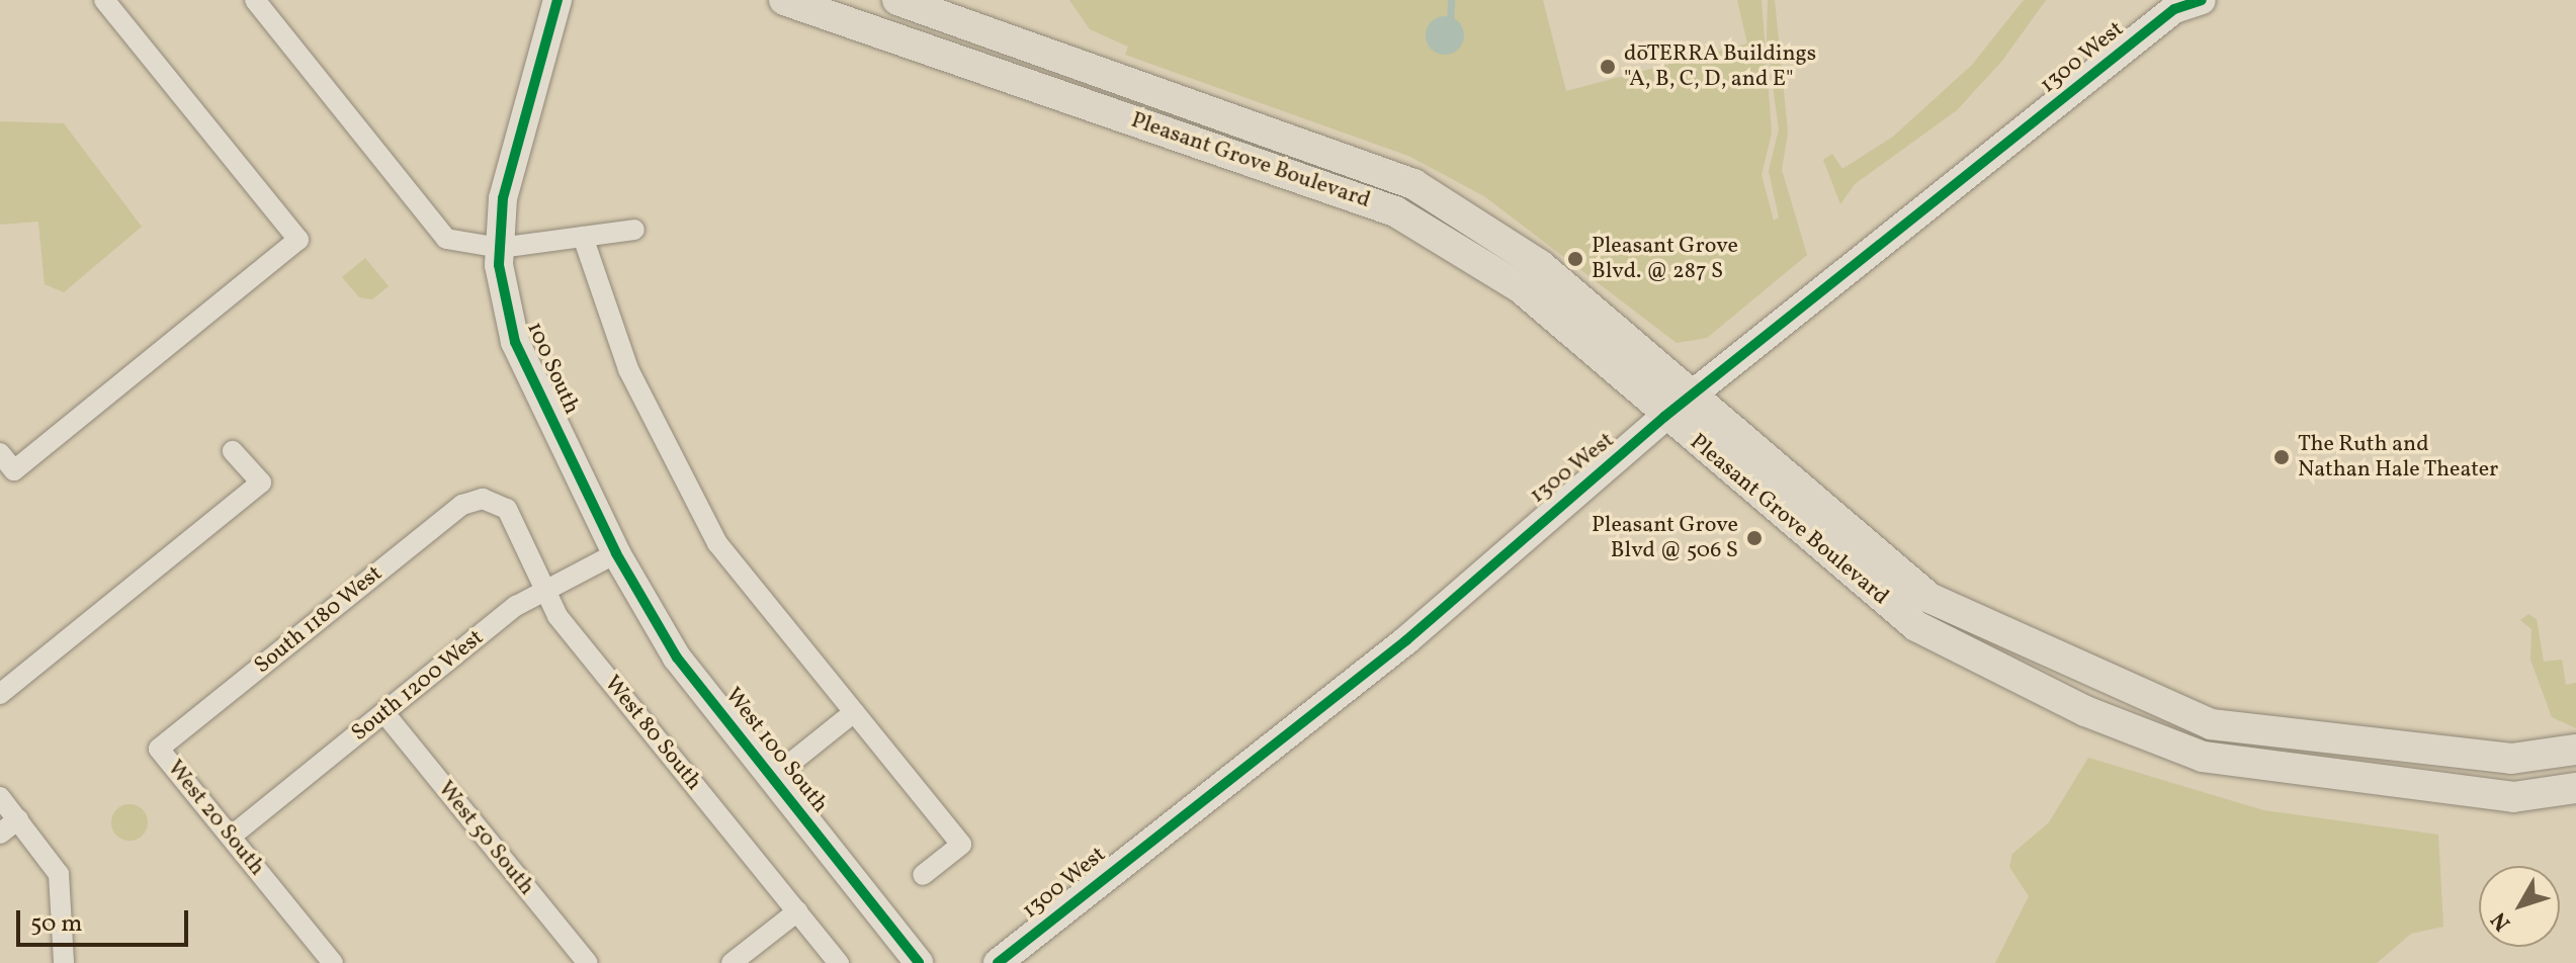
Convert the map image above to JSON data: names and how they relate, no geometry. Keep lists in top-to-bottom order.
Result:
{
  "streets": {
    "main road": ["Pleasant Grove Boulevard"],
    "street": [
      "1300 West",
      "100 South",
      "South 1180 West",
      "South 1200 West",
      "West 80 South",
      "West 100 South",
      "West 20 South",
      "West 50 South"
    ]
  },
  "crossings": [
    ["1300 West", "Pleasant Grove Boulevard"],
    ["100 South", "South 1200 West"],
    ["100 South", "West 100 South"],
    ["South 1180 West", "West 80 South"],
    ["South 1180 West", "West 20 South"],
    ["South 1200 West", "West 80 South"],
    ["South 1200 West", "West 100 South"],
    ["South 1200 West", "West 20 South"],
    ["South 1200 West", "West 50 South"]
  ],
  "places": [
    "dōTERRA Buildings \"A, B, C, D, and E\"",
    "Pleasant Grove Blvd. @ 287 S",
    "The Ruth and Nathan Hale Theater",
    "Pleasant Grove Blvd @ 506 S"
  ],
  "scale_bar": "50 m",
  "north": "bottom left"
}
